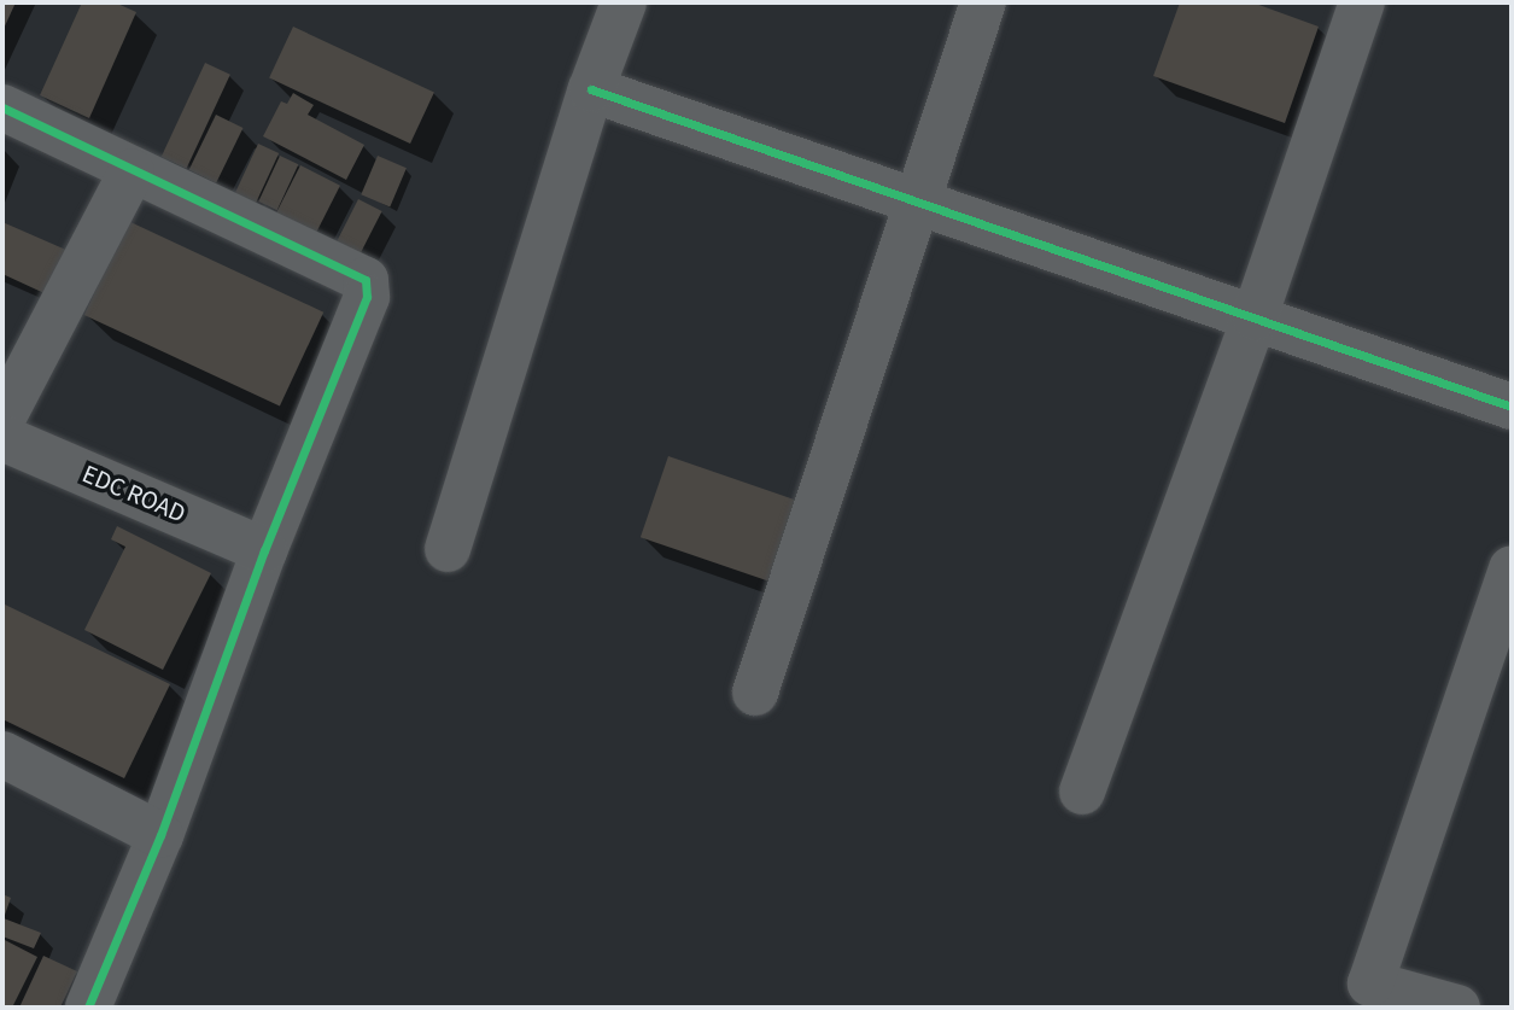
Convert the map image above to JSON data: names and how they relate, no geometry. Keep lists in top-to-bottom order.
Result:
{
  "streets": {
    "street": ["EDC ROAD"]
  }
}
